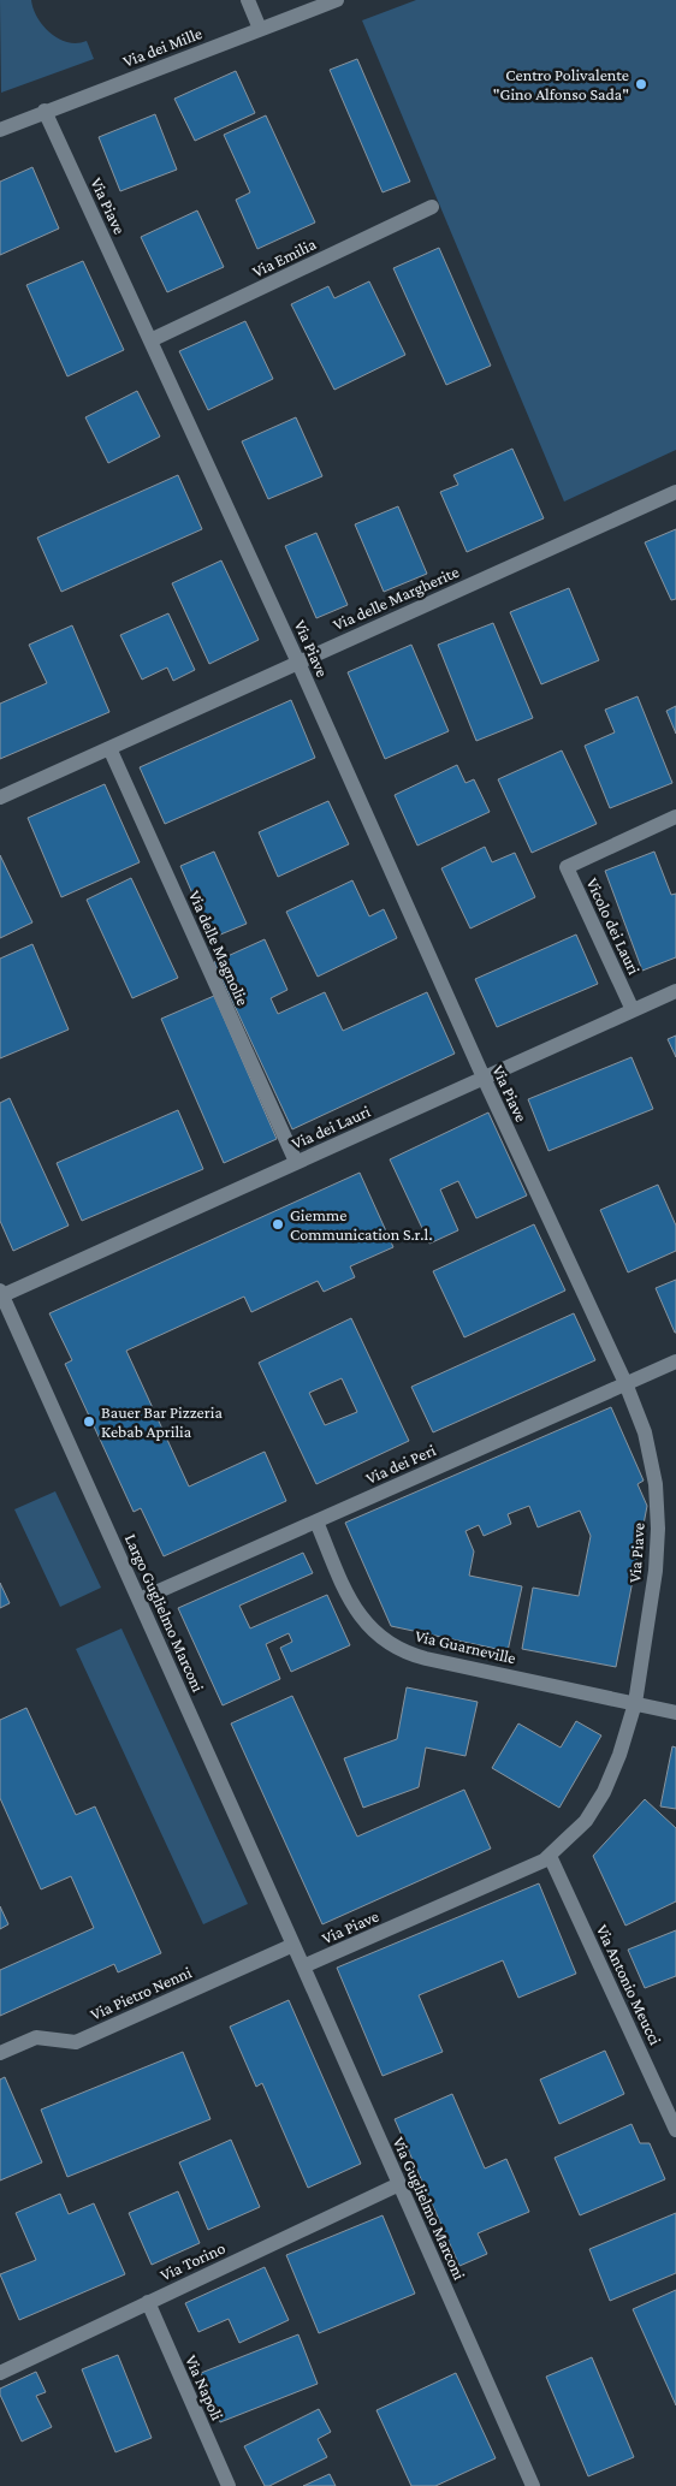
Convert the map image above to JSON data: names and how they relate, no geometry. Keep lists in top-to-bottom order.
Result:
{
  "streets": {
    "street": [
      "Via dei Mille",
      "Via Piave",
      "Via Emilia",
      "Via delle Margherite",
      "Vicolo dei Lauri",
      "Via delle Magnolie",
      "Via dei Lauri",
      "Via dei Peri",
      "Largo Guglielmo Marconi",
      "Via Guarneville",
      "Via Antonio Meucci",
      "Via Pietro Nenni",
      "Via Guglielmo Marconi",
      "Via Torino",
      "Via Napoli"
    ]
  },
  "crossings": [
    ["Via dei Mille", "Via Piave"],
    ["Via Piave", "Via Emilia"],
    ["Via Piave", "Via delle Margherite"],
    ["Via Piave", "Via dei Lauri"],
    ["Via Piave", "Via dei Peri"],
    ["Via Piave", "Via Guarneville"],
    ["Via Piave", "Via Antonio Meucci"],
    ["Via Piave", "Via Guglielmo Marconi"],
    ["Via delle Margherite", "Via delle Magnolie"],
    ["Vicolo dei Lauri", "Via dei Lauri"],
    ["Via delle Magnolie", "Via dei Lauri"],
    ["Via dei Lauri", "Largo Guglielmo Marconi"],
    ["Via dei Peri", "Largo Guglielmo Marconi"],
    ["Via dei Peri", "Via Guarneville"],
    ["Largo Guglielmo Marconi", "Via Pietro Nenni"],
    ["Largo Guglielmo Marconi", "Via Guglielmo Marconi"],
    ["Via Pietro Nenni", "Via Guglielmo Marconi"],
    ["Via Guglielmo Marconi", "Via Torino"],
    ["Via Torino", "Via Napoli"]
  ],
  "places": ["Centro Polivalente \"Gino Alfonso Sada\"", "Giemme Communication S.r.l.", "Bauer Bar Pizzeria Kebab Aprilia"]
}
